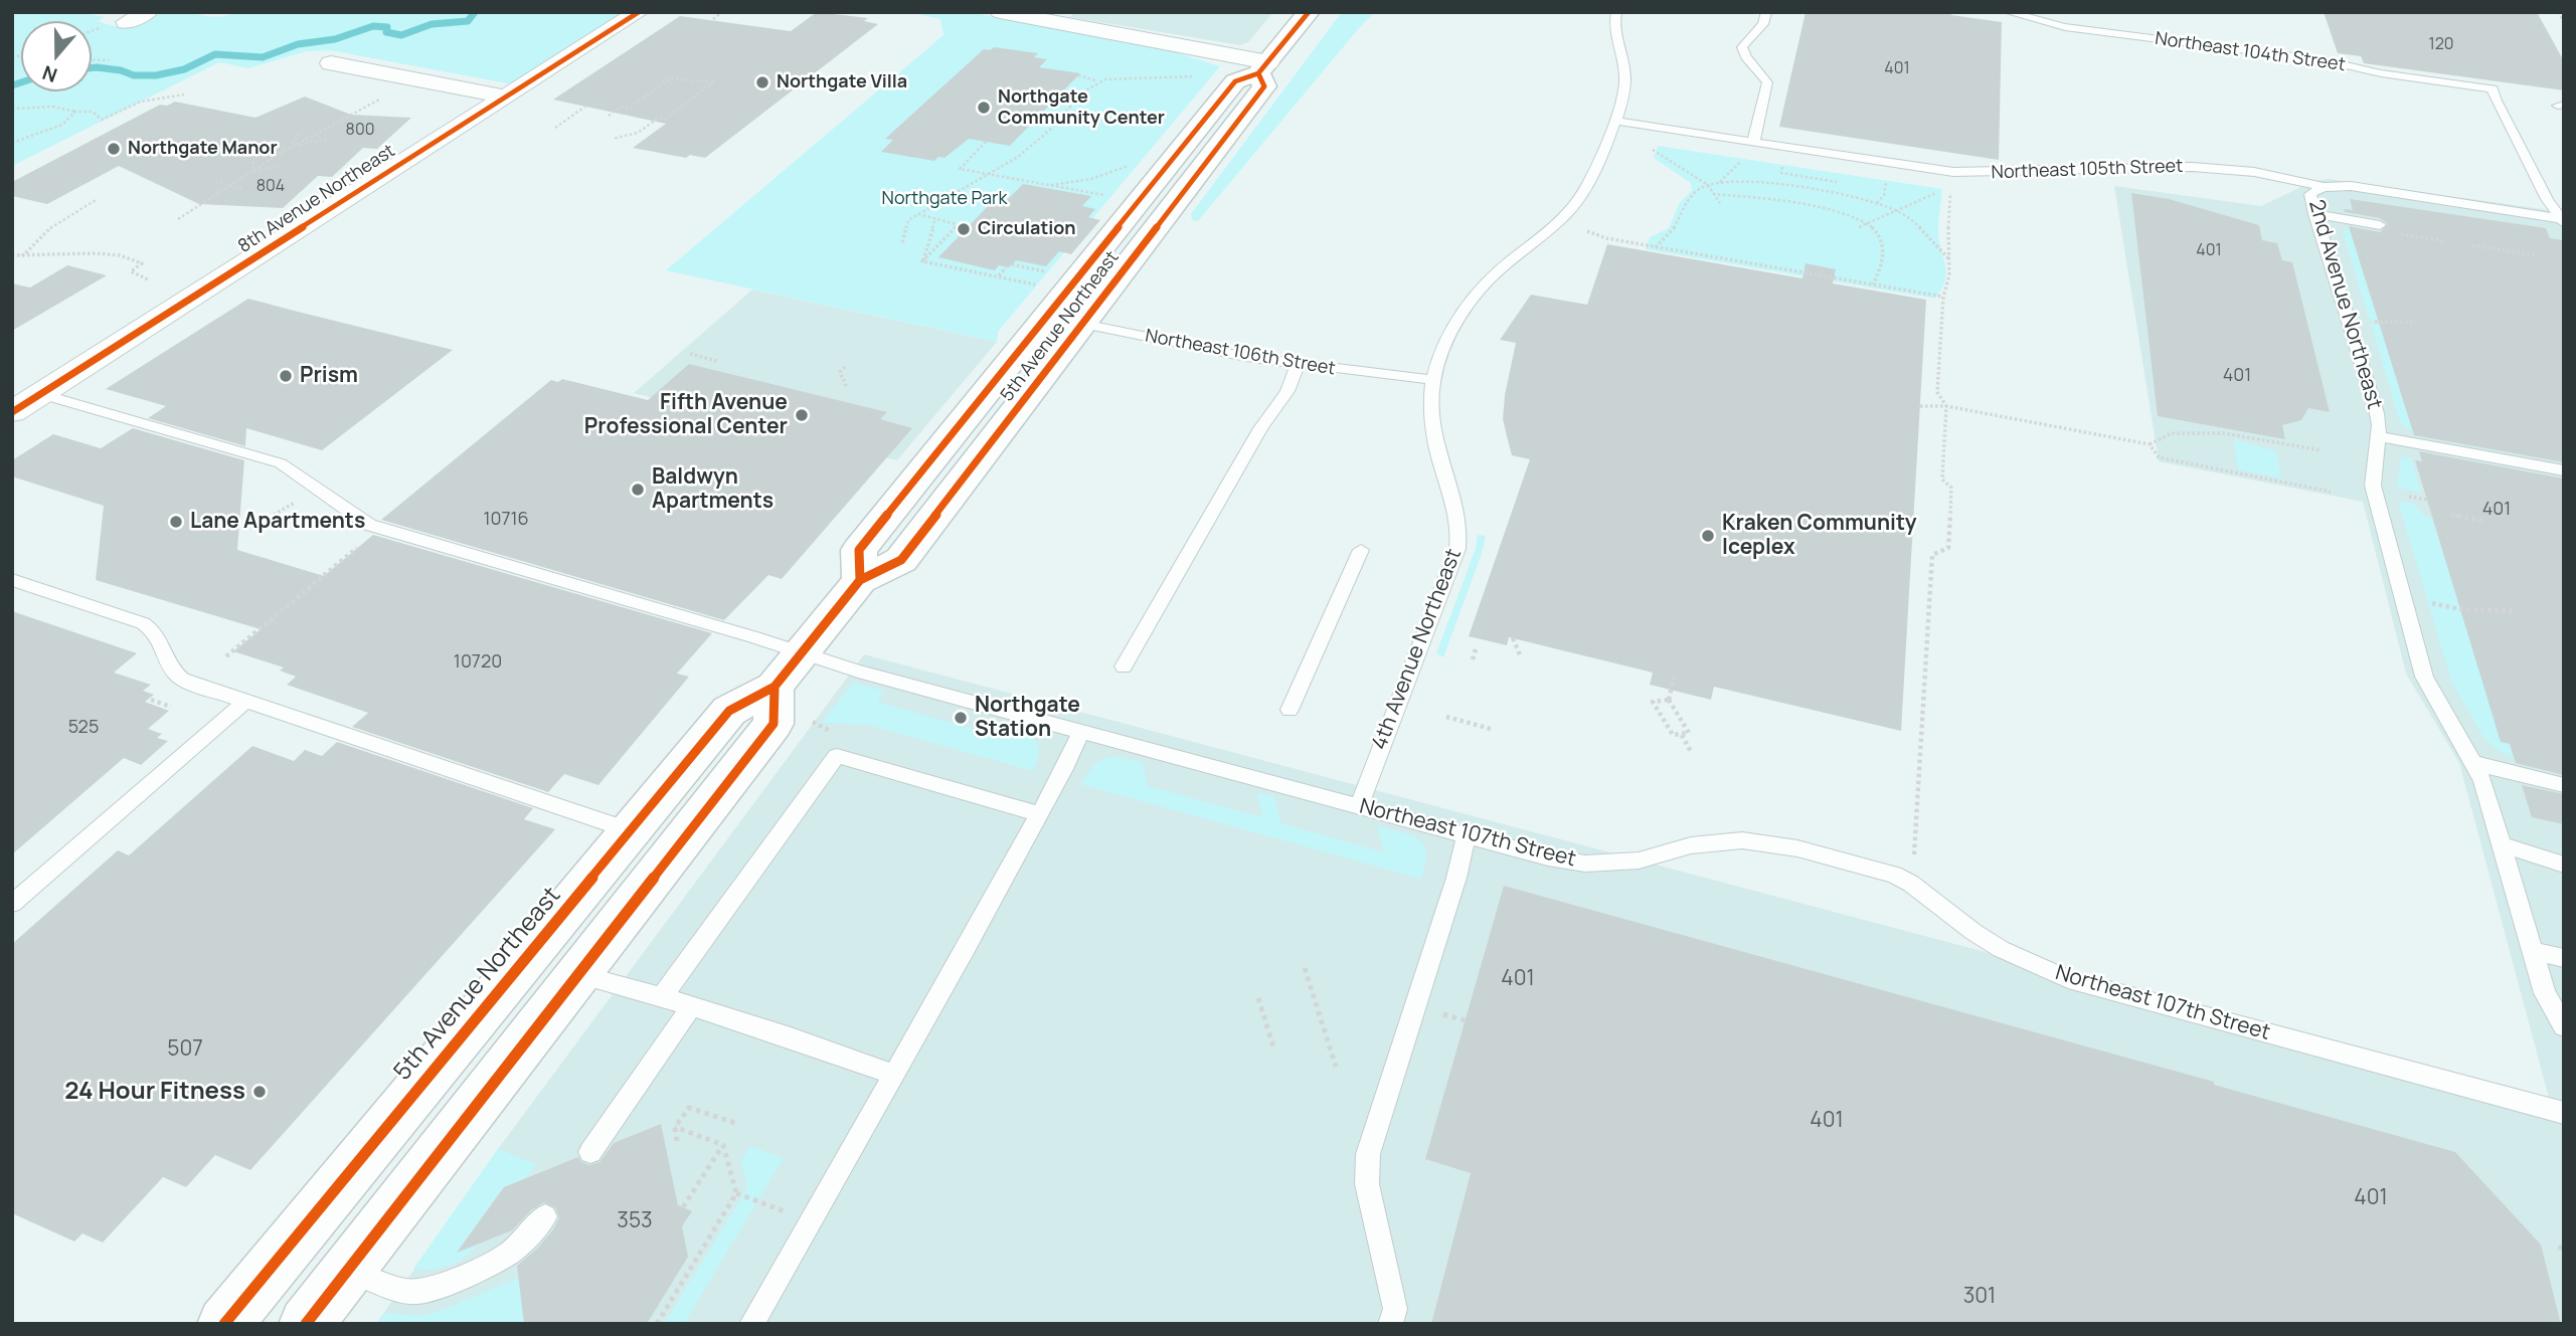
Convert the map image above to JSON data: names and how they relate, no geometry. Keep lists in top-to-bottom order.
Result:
{
  "streets": {
    "main road": ["5th Avenue Northeast"],
    "street": ["8th Avenue Northeast"],
    "lane": [
      "Northeast 104th Street",
      "Northeast 105th Street",
      "2nd Avenue Northeast",
      "Northeast 106th Street",
      "4th Avenue Northeast",
      "Northeast 107th Street"
    ]
  },
  "crossings": [
    ["Northeast 104th Street", "Northeast 105th Street"],
    ["Northeast 105th Street", "2nd Avenue Northeast"],
    ["Northeast 105th Street", "4th Avenue Northeast"],
    ["8th Avenue Northeast", "Northeast 107th Street"],
    ["5th Avenue Northeast", "Northeast 106th Street"],
    ["5th Avenue Northeast", "Northeast 107th Street"],
    ["Northeast 106th Street", "4th Avenue Northeast"],
    ["4th Avenue Northeast", "Northeast 107th Street"]
  ],
  "parks": ["Northgate Park"],
  "places": [
    "Northgate Villa",
    "Northgate Community Center",
    "Northgate Manor",
    "Circulation",
    "Prism",
    "Fifth Avenue Professional Center",
    "Baldwyn Apartments",
    "Lane Apartments",
    "Kraken Community Iceplex",
    "Northgate Station",
    "24 Hour Fitness"
  ],
  "house_numbers": [
    "120",
    "401",
    "800",
    "804",
    "401",
    "401",
    "401",
    "10716",
    "10720",
    "525",
    "401",
    "507",
    "401",
    "401",
    "353",
    "301"
  ],
  "north": "bottom"
}
